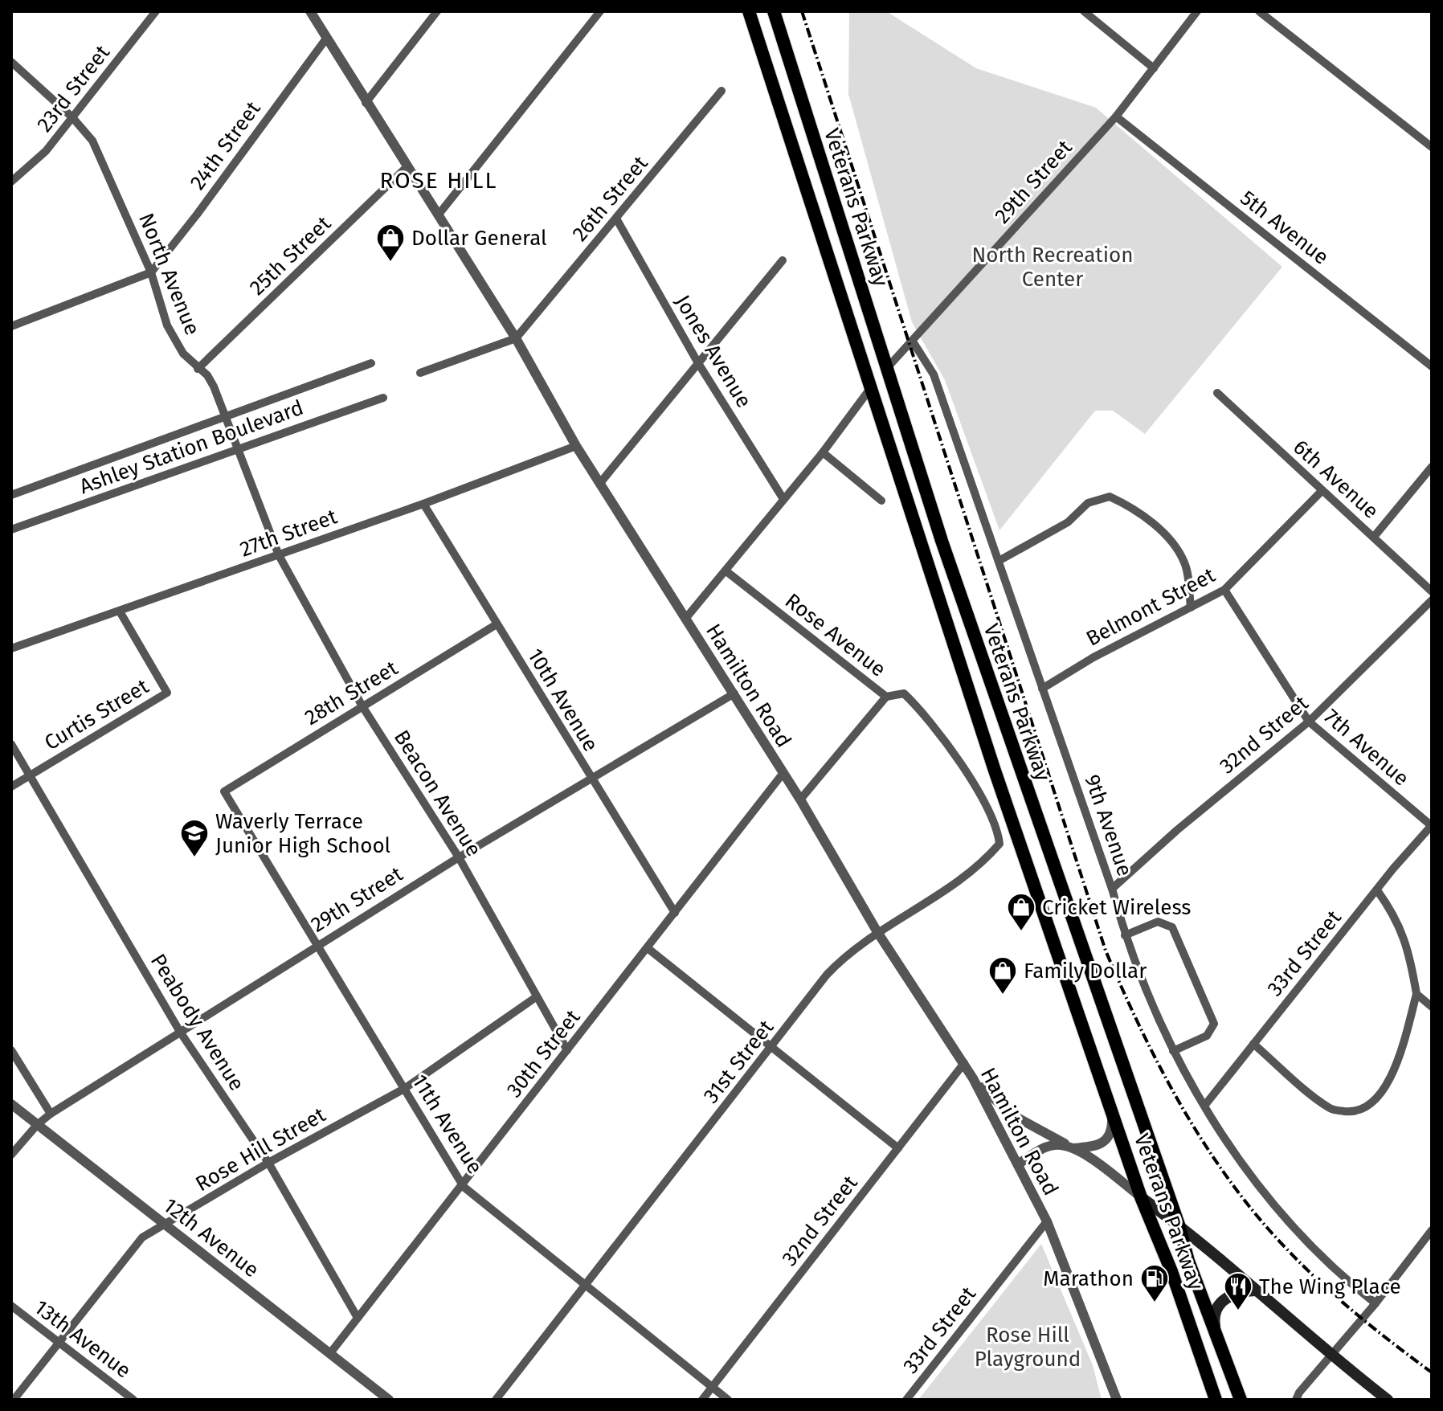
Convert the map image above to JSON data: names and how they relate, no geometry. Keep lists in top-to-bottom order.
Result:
{
  "streets": {
    "main road": ["Veterans Parkway"],
    "street": [
      "23rd Street",
      "24th Street",
      "29th Street",
      "26th Street",
      "5th Avenue",
      "25th Street",
      "North Avenue",
      "Jones Avenue",
      "Ashley Station Boulevard",
      "6th Avenue",
      "27th Street",
      "Belmont Street",
      "Rose Avenue",
      "Hamilton Road",
      "28th Street",
      "10th Avenue",
      "Curtis Street",
      "32nd Street",
      "7th Avenue",
      "Beacon Avenue",
      "9th Avenue",
      "33rd Street",
      "Peabody Avenue",
      "30th Street",
      "31st Street",
      "11th Avenue",
      "Rose Hill Street",
      "12th Avenue",
      "13th Avenue"
    ]
  },
  "crossings": [
    ["23rd Street", "North Avenue"],
    ["24th Street", "North Avenue"],
    ["24th Street", "Hamilton Road"],
    ["29th Street", "Veterans Parkway"],
    ["29th Street", "5th Avenue"],
    ["29th Street", "Hamilton Road"],
    ["29th Street", "10th Avenue"],
    ["29th Street", "Beacon Avenue"],
    ["29th Street", "9th Avenue"],
    ["29th Street", "Peabody Avenue"],
    ["29th Street", "11th Avenue"],
    ["29th Street", "12th Avenue"],
    ["26th Street", "Jones Avenue"],
    ["26th Street", "Hamilton Road"],
    ["25th Street", "North Avenue"],
    ["25th Street", "Hamilton Road"],
    ["North Avenue", "Ashley Station Boulevard"],
    ["North Avenue", "27th Street"],
    ["North Avenue", "Beacon Avenue"],
    ["6th Avenue", "Belmont Street"],
    ["27th Street", "Hamilton Road"],
    ["27th Street", "10th Avenue"],
    ["27th Street", "Curtis Street"],
    ["27th Street", "Beacon Avenue"],
    ["Belmont Street", "7th Avenue"],
    ["Belmont Street", "9th Avenue"],
    ["Rose Avenue", "31st Street"],
    ["Hamilton Road", "32nd Street"],
    ["Hamilton Road", "33rd Street"],
    ["Hamilton Road", "30th Street"],
    ["Hamilton Road", "31st Street"],
    ["28th Street", "10th Avenue"],
    ["28th Street", "Beacon Avenue"],
    ["28th Street", "11th Avenue"],
    ["10th Avenue", "30th Street"],
    ["Curtis Street", "Peabody Avenue"],
    ["32nd Street", "7th Avenue"],
    ["32nd Street", "9th Avenue"],
    ["32nd Street", "11th Avenue"],
    ["7th Avenue", "33rd Street"],
    ["Beacon Avenue", "30th Street"],
    ["Beacon Avenue", "Rose Hill Street"],
    ["9th Avenue", "33rd Street"],
    ["Peabody Avenue", "30th Street"],
    ["Peabody Avenue", "Rose Hill Street"],
    ["30th Street", "11th Avenue"],
    ["30th Street", "12th Avenue"],
    ["31st Street", "11th Avenue"],
    ["11th Avenue", "Rose Hill Street"],
    ["Rose Hill Street", "12th Avenue"],
    ["Rose Hill Street", "13th Avenue"]
  ],
  "districts": ["ROSE HILL"],
  "parks": ["North Recreation Center", "Rose Hill Playground"],
  "places": {
    "shop": ["Dollar General", "Cricket Wireless", "Family Dollar"],
    "school or university": ["Waverly Terrace Junior High School"],
    "fuel station": ["Marathon"],
    "restaurant": ["The Wing Place"]
  }
}
